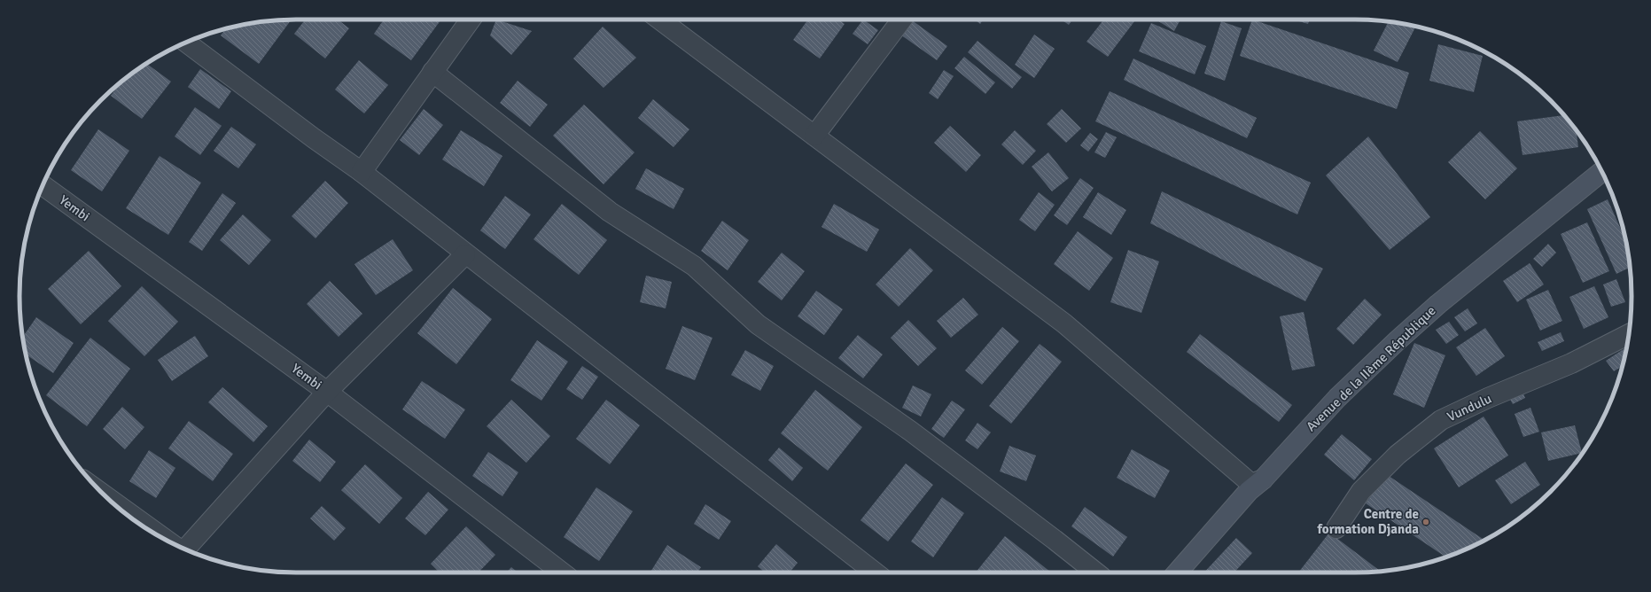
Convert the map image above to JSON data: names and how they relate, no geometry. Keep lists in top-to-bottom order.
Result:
{
  "streets": {
    "street": ["Yembi", "Avenue de la IIème République", "Vundulu"]
  },
  "places": ["Centre de formation Djanda"]
}
